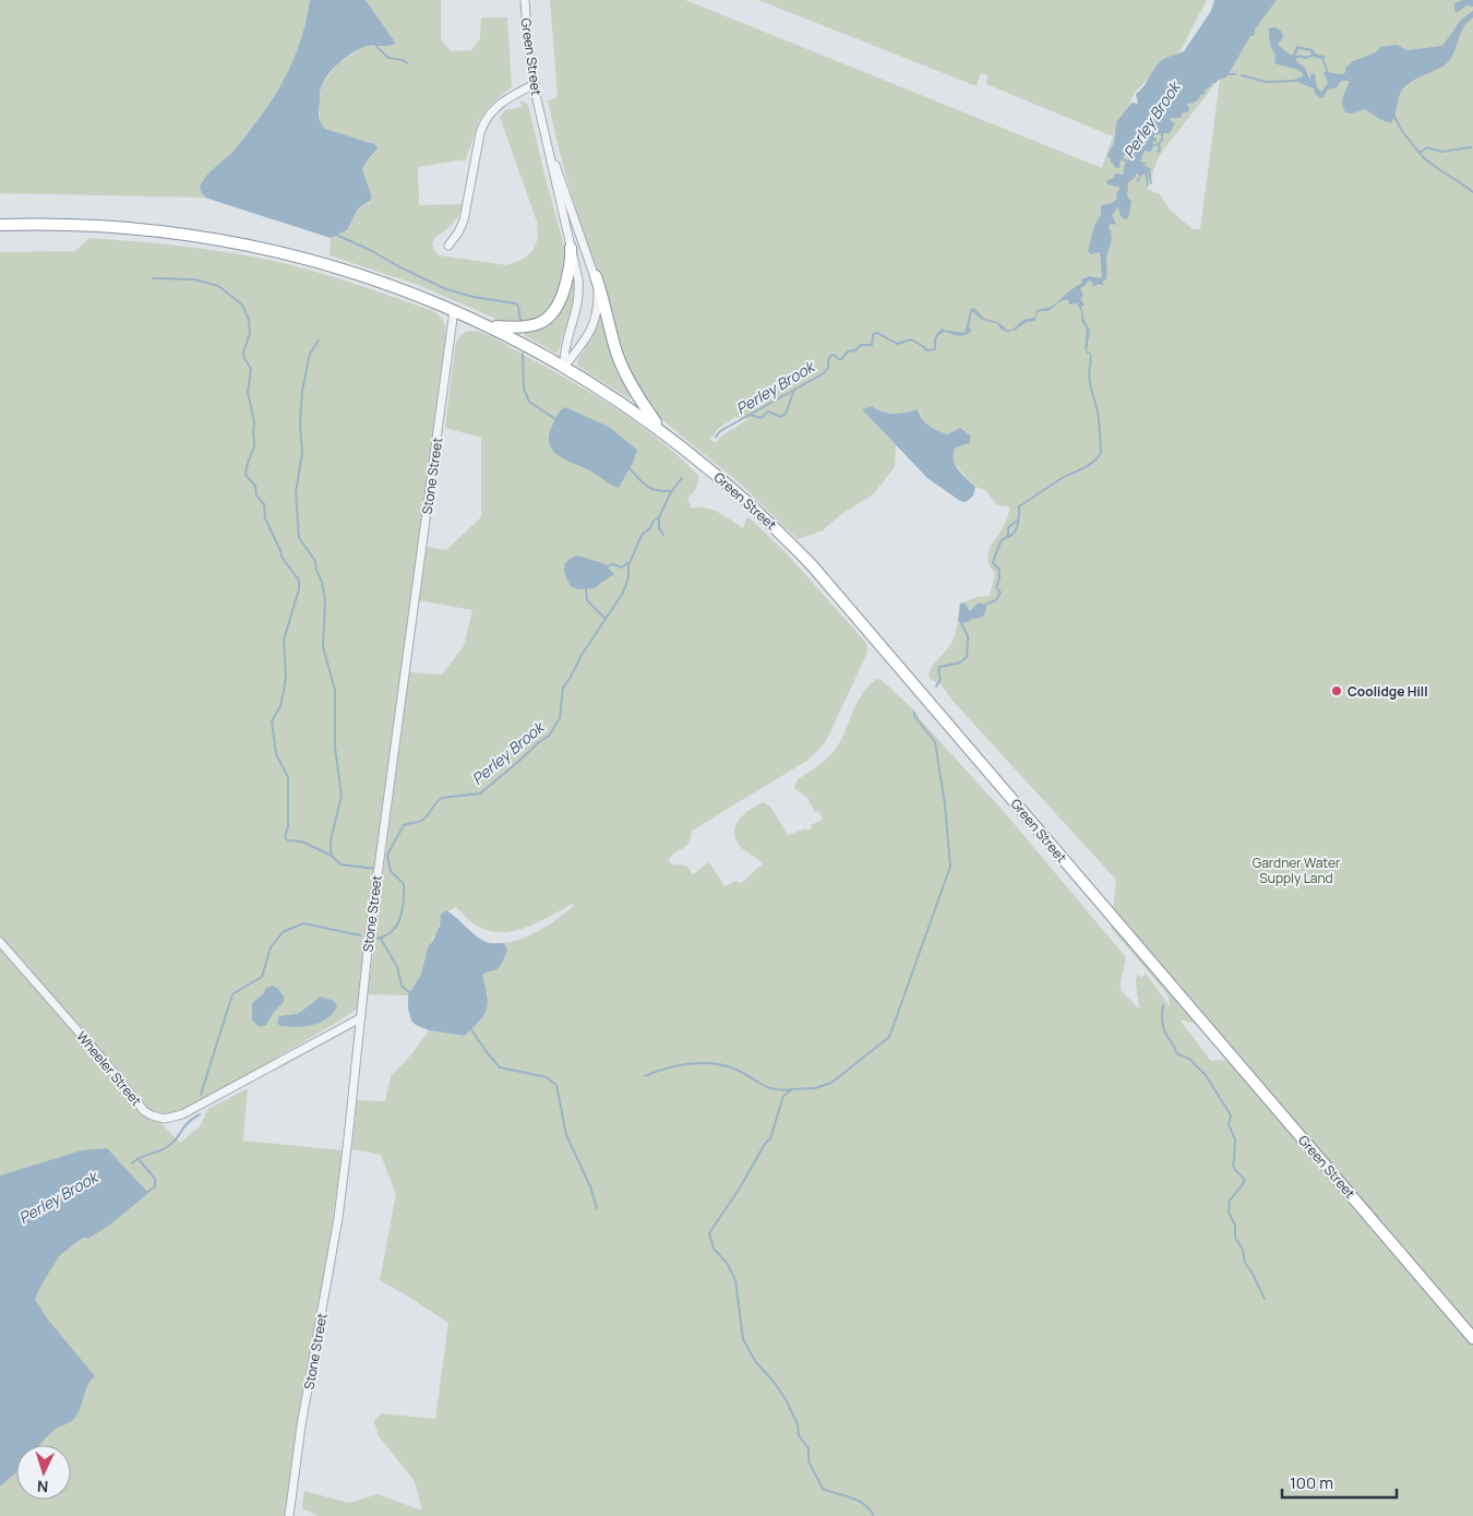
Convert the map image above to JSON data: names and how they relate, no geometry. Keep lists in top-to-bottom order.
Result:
{
  "streets": {
    "highway": ["Green Street"],
    "street": ["Stone Street", "Wheeler Street"]
  },
  "crossings": [
    ["Stone Street", "Wheeler Street"]
  ],
  "water": ["Perley Brook"],
  "parks": ["Gardner Water Supply Land"],
  "places": ["Coolidge Hill"],
  "scale_bar": "100 m",
  "north": "bottom"
}
